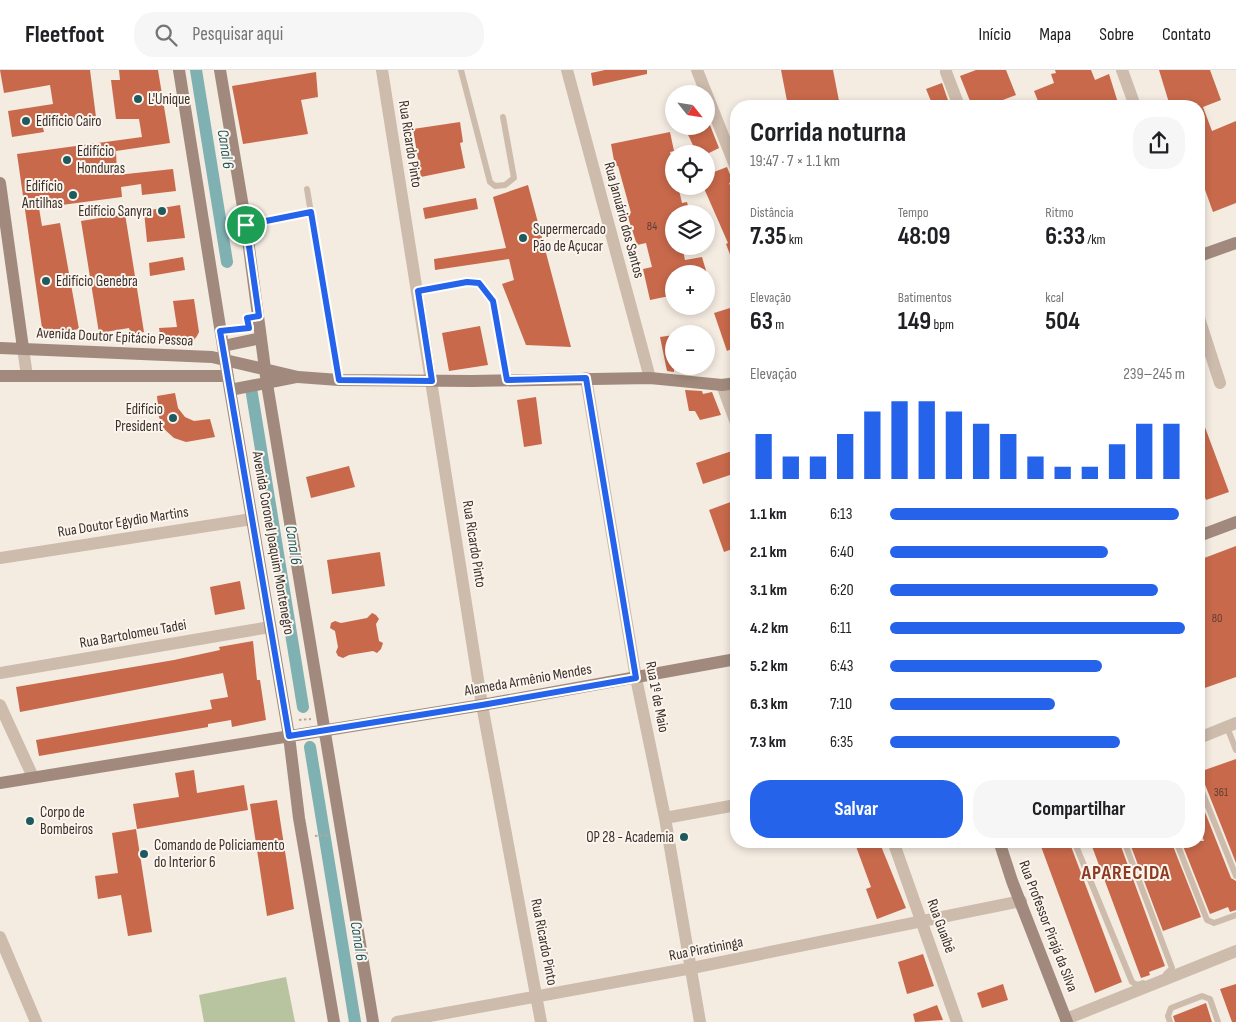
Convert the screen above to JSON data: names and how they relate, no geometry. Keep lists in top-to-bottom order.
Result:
{
  "streets": {
    "main road": [
      "Avenida Doutor Epitácio Pessoa",
      "Avenida Coronel Joaquim Montenegro",
      "Alameda Armênio Mendes",
      "Rua Professor Pirajá da Silva"
    ],
    "street": [
      "Rua Ricardo Pinto",
      "Rua Januário dos Santos",
      "Rua Doutor Egydio Martins",
      "Rua Bartolomeu Tadei",
      "Rua 1º de Maio",
      "Rua Guaíbê",
      "Rua Piratininga"
    ]
  },
  "crossings": [
    ["Rua Ricardo Pinto", "Avenida Doutor Epitácio Pessoa"],
    ["Rua Ricardo Pinto", "Alameda Armênio Mendes"],
    ["Rua Ricardo Pinto", "Rua Piratininga"],
    ["Rua Januário dos Santos", "Avenida Doutor Epitácio Pessoa"],
    ["Avenida Doutor Epitácio Pessoa", "Avenida Coronel Joaquim Montenegro"],
    ["Avenida Doutor Epitácio Pessoa", "Rua 1º de Maio"],
    ["Rua Doutor Egydio Martins", "Avenida Coronel Joaquim Montenegro"],
    ["Avenida Coronel Joaquim Montenegro", "Rua Bartolomeu Tadei"],
    ["Avenida Coronel Joaquim Montenegro", "Alameda Armênio Mendes"],
    ["Alameda Armênio Mendes", "Rua 1º de Maio"],
    ["Rua 1º de Maio", "Rua Piratininga"],
    ["Rua Guaíbê", "Rua Piratininga"],
    ["Rua Professor Pirajá da Silva", "Rua Piratininga"]
  ],
  "districts": ["APARECIDA"],
  "water": ["Canal 6"],
  "places": [
    "L'Unique",
    "Edifício Cairo",
    "Edifício Honduras",
    "Edifício Antilhas",
    "Edifício Sanyra",
    "Supermercado Pão de Açucar",
    "Edifício Genebra",
    "Edifício President",
    "Corpo de Bombeiros",
    "OP 28 - Academia",
    "Comando de Policiamento do Interior 6"
  ],
  "house_numbers": ["84", "80", "361"],
  "north": "bottom right",
  "page": {
    "header": "Fleetfoot",
    "search": "Pesquisar aqui",
    "nav": [
      "Início",
      "Mapa",
      "Sobre",
      "Contato"
    ],
    "map_buttons": ["+", "−"],
    "heading": ["Corrida noturna", "19:47 · 7 × 1.1 km"],
    "stats": [
      ["Distância", "7.35 km"],
      ["Tempo", "48:09"],
      ["Ritmo", "6:33 /km"],
      ["Elevação", "63 m"],
      ["Batimentos", "149 bpm"],
      ["kcal", "504"]
    ],
    "chart": ["Elevação", "239–245 m"],
    "list": [
      {
        "name": "1.1 km",
        "note": "6:13"
      },
      {
        "name": "2.1 km",
        "note": "6:40"
      },
      {
        "name": "3.1 km",
        "note": "6:20"
      },
      {
        "name": "4.2 km",
        "note": "6:11"
      },
      {
        "name": "5.2 km",
        "note": "6:43"
      },
      {
        "name": "6.3 km",
        "note": "7:10"
      },
      {
        "name": "7.3 km",
        "note": "6:35"
      }
    ],
    "buttons": ["Salvar", "Compartilhar"]
  }
}
